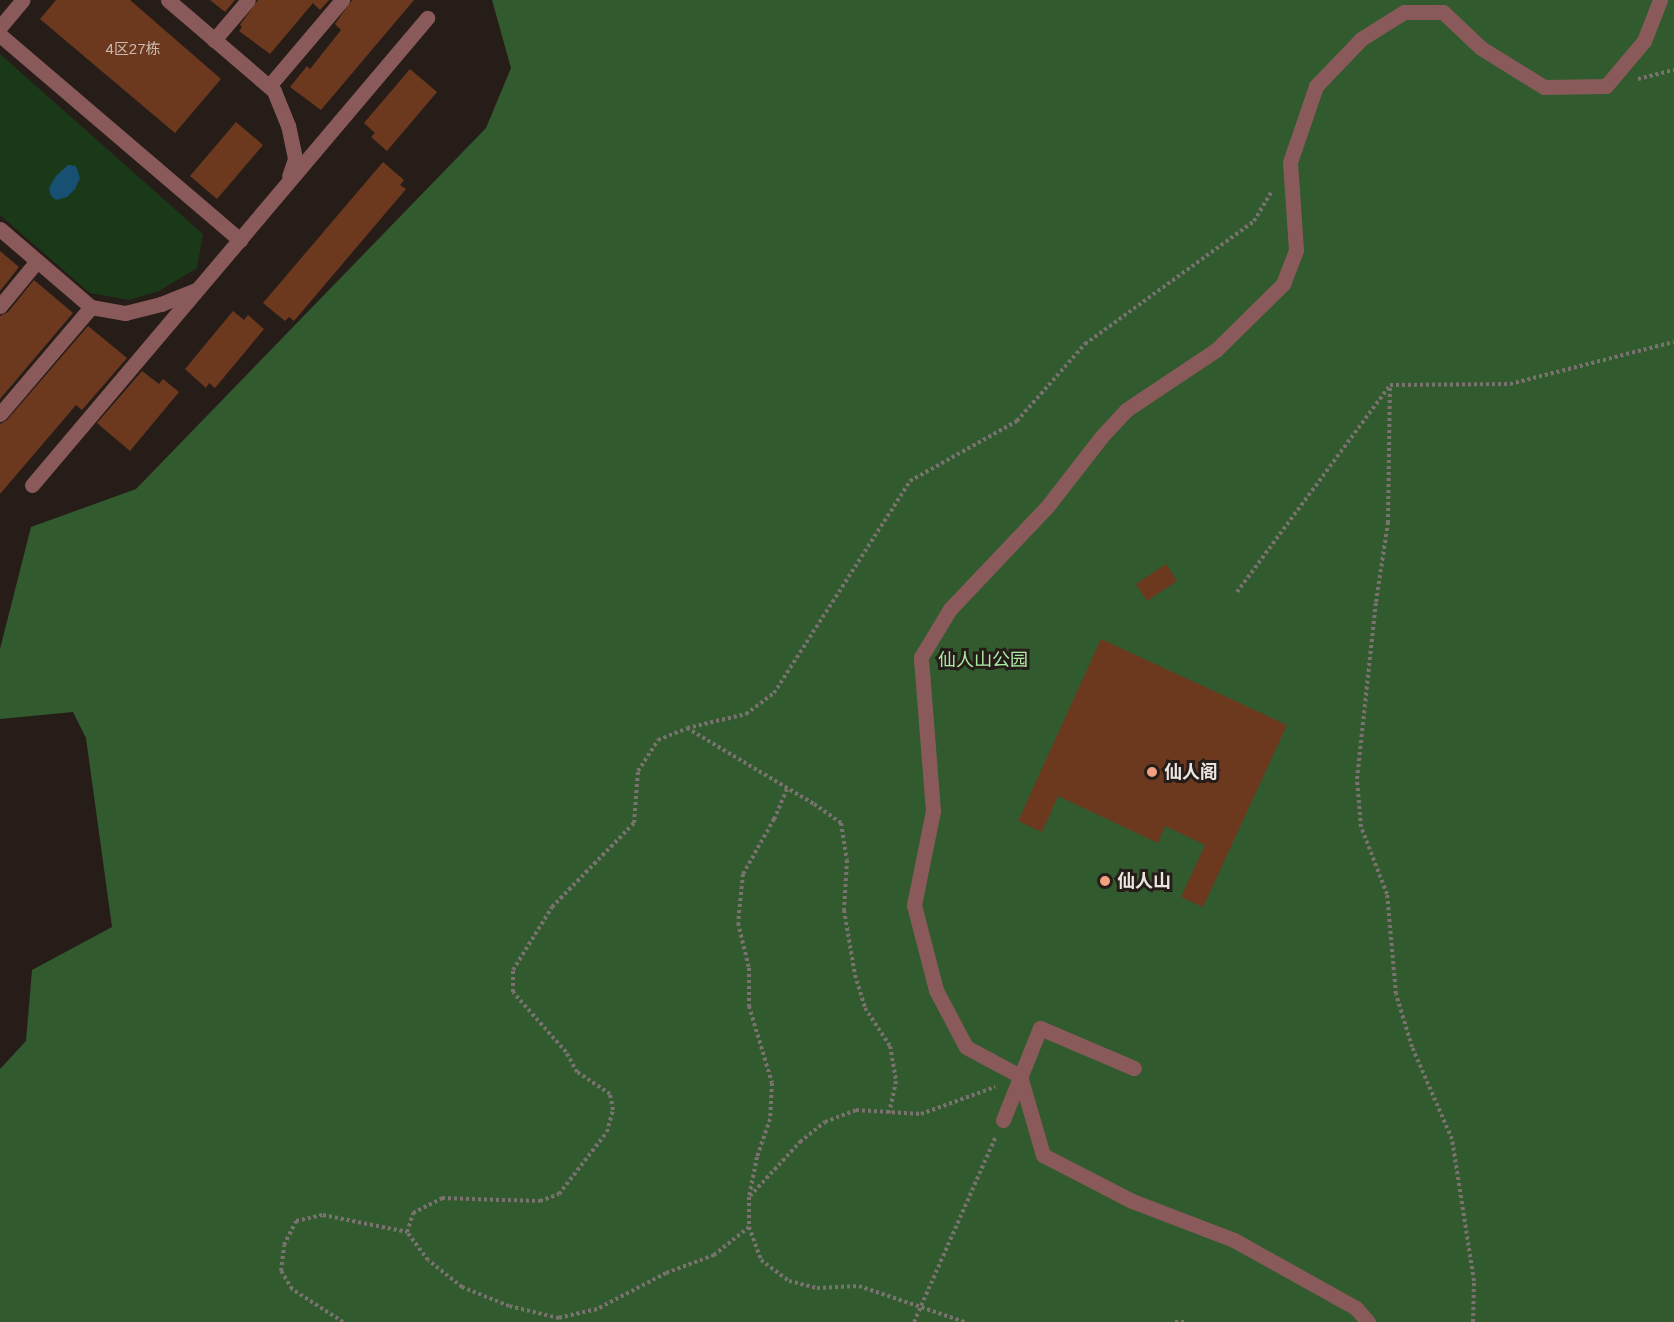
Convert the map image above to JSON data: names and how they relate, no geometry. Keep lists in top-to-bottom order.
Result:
{
  "parks": ["仙人山公园"],
  "places": ["仙人阁", "仙人山"],
  "house_numbers": ["4区27栋"]
}
